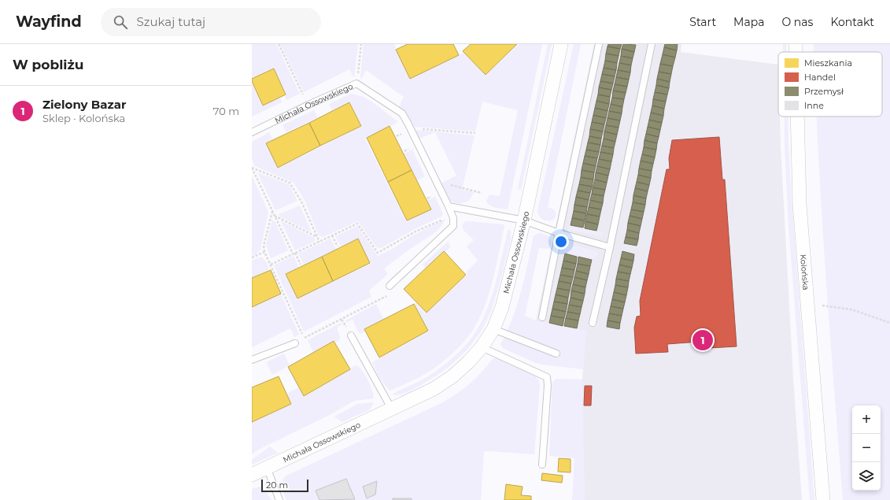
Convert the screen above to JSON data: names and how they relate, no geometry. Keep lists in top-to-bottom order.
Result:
{
  "streets": {
    "street": ["Michała Ossowskiego", "Kolońska"]
  },
  "legend": [
    "Mieszkania",
    "Handel",
    "Przemysł",
    "Inne"
  ],
  "scale_bar": "20 m",
  "page": {
    "header": "Wayfind",
    "search": "Szukaj tutaj",
    "nav": [
      "Start",
      "Mapa",
      "O nas",
      "Kontakt"
    ],
    "heading": "W pobliżu",
    "list": [
      {
        "mark": "1",
        "name": "Zielony Bazar",
        "note": "Sklep · Kolońska",
        "value": "70 m"
      }
    ],
    "pins": "1",
    "map_buttons": ["+", "−"],
    "scale": "20 m"
  }
}
